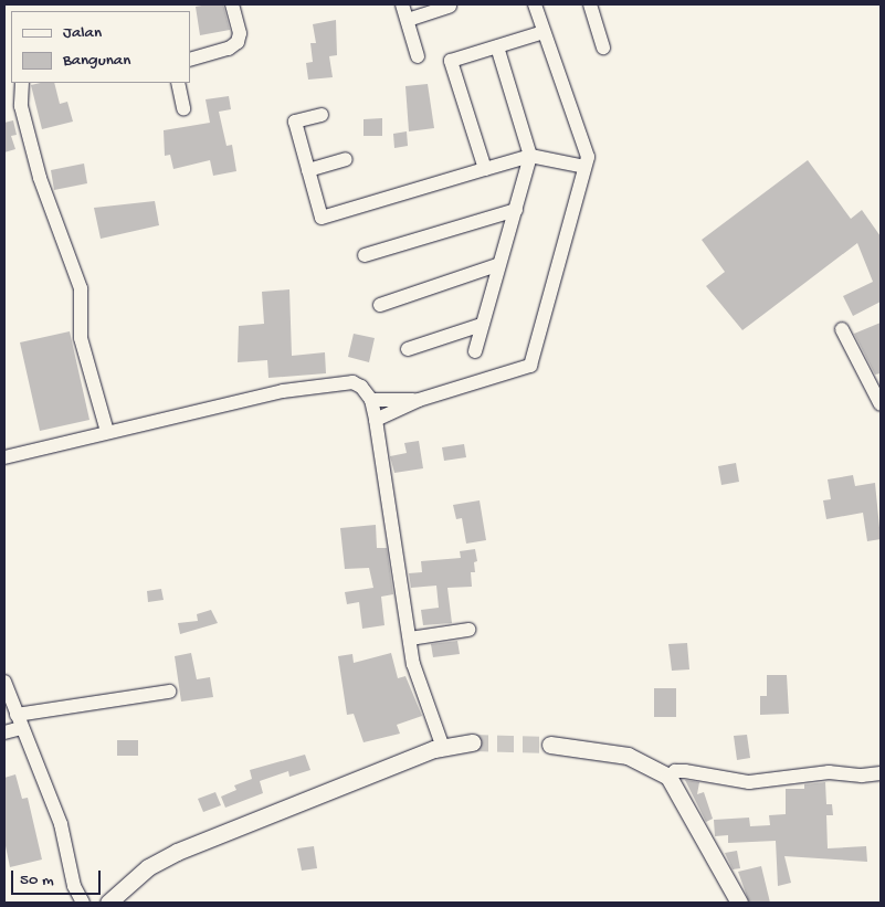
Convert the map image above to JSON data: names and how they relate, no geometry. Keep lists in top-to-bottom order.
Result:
{
  "legend": ["Jalan", "Bangunan"],
  "scale_bar": "50 m"
}
